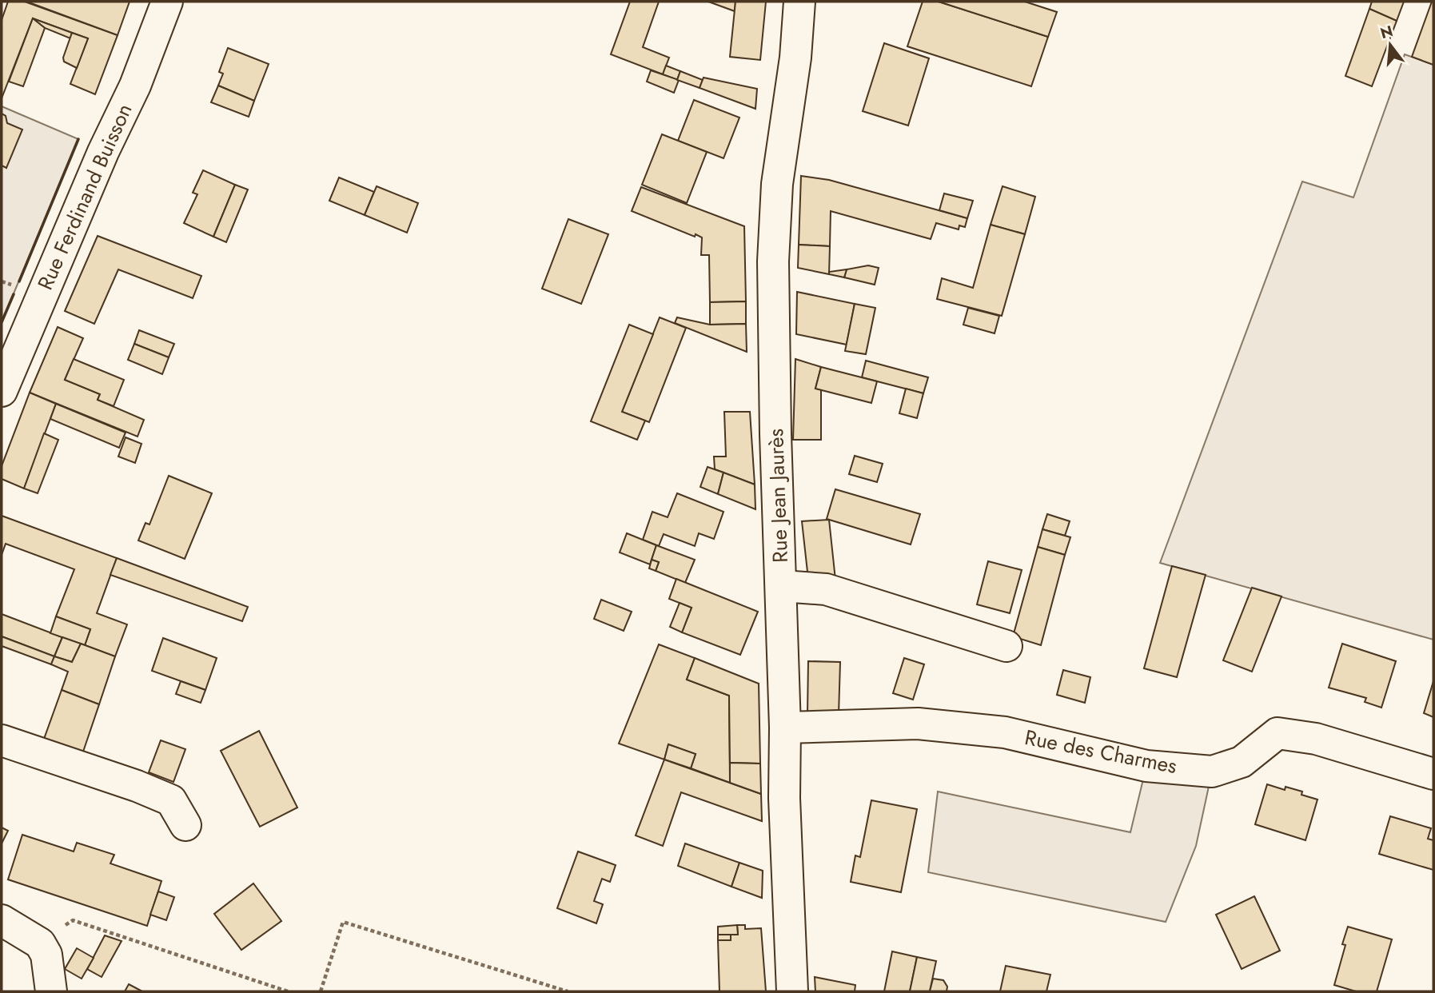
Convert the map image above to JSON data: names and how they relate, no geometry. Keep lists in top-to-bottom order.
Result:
{
  "streets": {
    "street": ["Rue Ferdinand Buisson", "Rue Jean Jaurès", "Rue des Charmes"]
  },
  "crossings": [
    ["Rue Jean Jaurès", "Rue des Charmes"]
  ],
  "north": "top"
}
